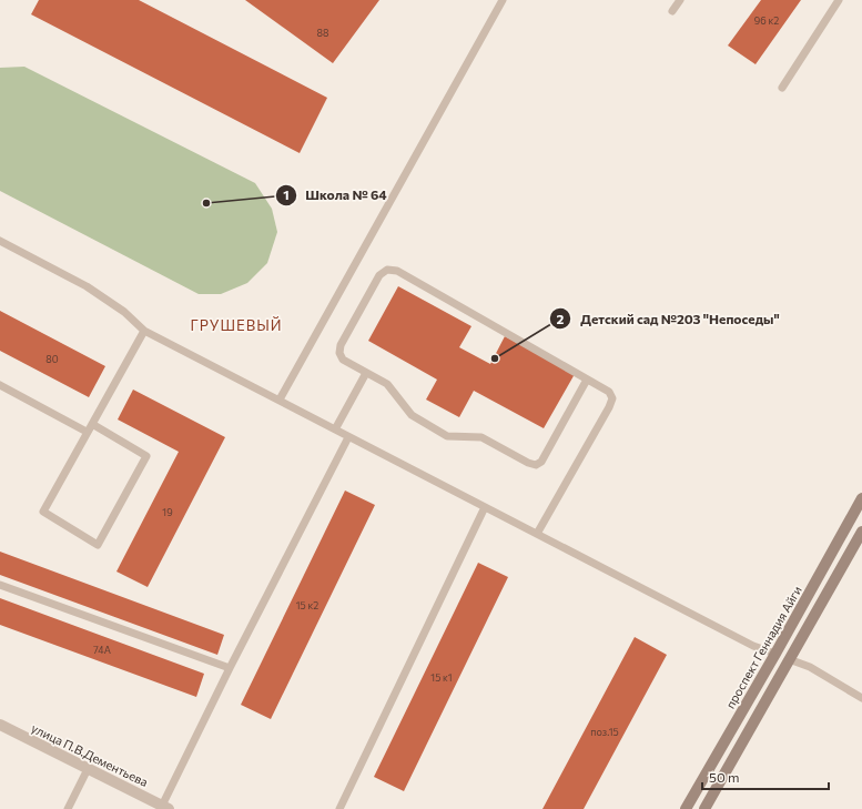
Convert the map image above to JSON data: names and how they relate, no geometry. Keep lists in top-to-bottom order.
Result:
{
  "streets": {
    "main road": ["проспект Геннадия Айги"],
    "street": ["улица П.В.Дементьева"]
  },
  "districts": ["ГРУШЕВЫЙ"],
  "places": ["Школа № 64", "Детский сад №203 \"Непоседы\""],
  "house_numbers": [
    "96 к2",
    "88",
    "80",
    "19",
    "15 к2",
    "74А",
    "15 к1",
    "поз.15"
  ],
  "scale_bar": "50 m"
}
